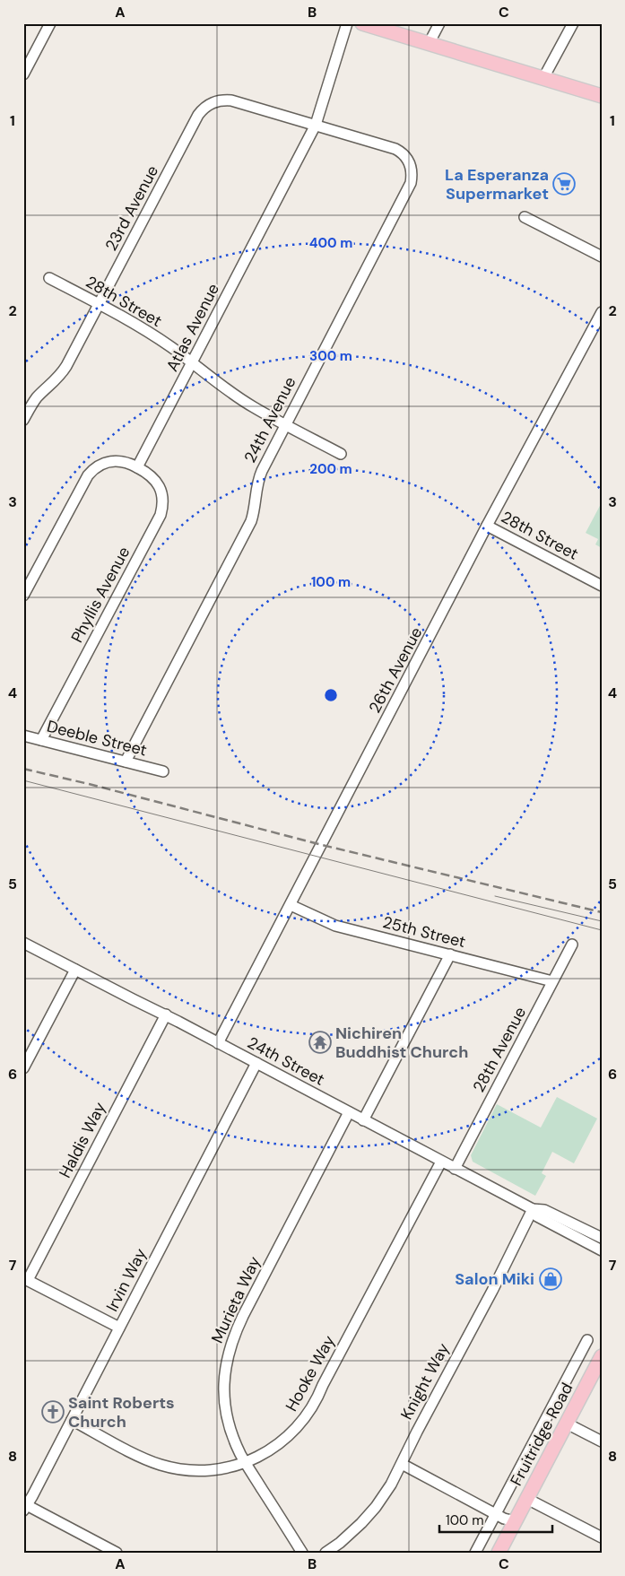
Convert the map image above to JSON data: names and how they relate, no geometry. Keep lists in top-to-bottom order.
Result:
{
  "streets": {
    "main road": ["Fruitridge Road"],
    "street": [
      "23rd Avenue",
      "28th Street",
      "Atlas Avenue",
      "24th Avenue",
      "Phyllis Avenue",
      "26th Avenue",
      "Deeble Street",
      "25th Street",
      "28th Avenue",
      "24th Street",
      "Haldis Way",
      "Irvin Way",
      "Murieta Way",
      "Hooke Way",
      "Knight Way"
    ]
  },
  "crossings": [
    ["23rd Avenue", "28th Street"],
    ["23rd Avenue", "Atlas Avenue"],
    ["23rd Avenue", "24th Avenue"],
    ["28th Street", "Atlas Avenue"],
    ["28th Street", "24th Avenue"],
    ["28th Street", "26th Avenue"],
    ["Atlas Avenue", "24th Avenue"],
    ["Atlas Avenue", "Phyllis Avenue"],
    ["24th Avenue", "Deeble Street"],
    ["Phyllis Avenue", "Deeble Street"],
    ["26th Avenue", "25th Street"],
    ["26th Avenue", "24th Street"],
    ["25th Street", "28th Avenue"],
    ["28th Avenue", "24th Street"],
    ["24th Street", "Haldis Way"],
    ["24th Street", "Irvin Way"],
    ["24th Street", "Murieta Way"],
    ["24th Street", "Hooke Way"],
    ["24th Street", "Knight Way"],
    ["Irvin Way", "Hooke Way"],
    ["Murieta Way", "Hooke Way"]
  ],
  "places": {
    "supermarket": ["La Esperanza Supermarket"],
    "temple": ["Nichiren Buddhist Church"],
    "shop": ["Salon Miki"],
    "church": ["Saint Roberts Church"]
  },
  "scale_bar": "100 m",
  "grid": {
    "columns": ["A", "B", "C"],
    "rows": [
      "1",
      "2",
      "3",
      "4",
      "5",
      "6",
      "7",
      "8"
    ]
  },
  "rings": [
    "400 m",
    "300 m",
    "200 m",
    "100 m"
  ]
}
